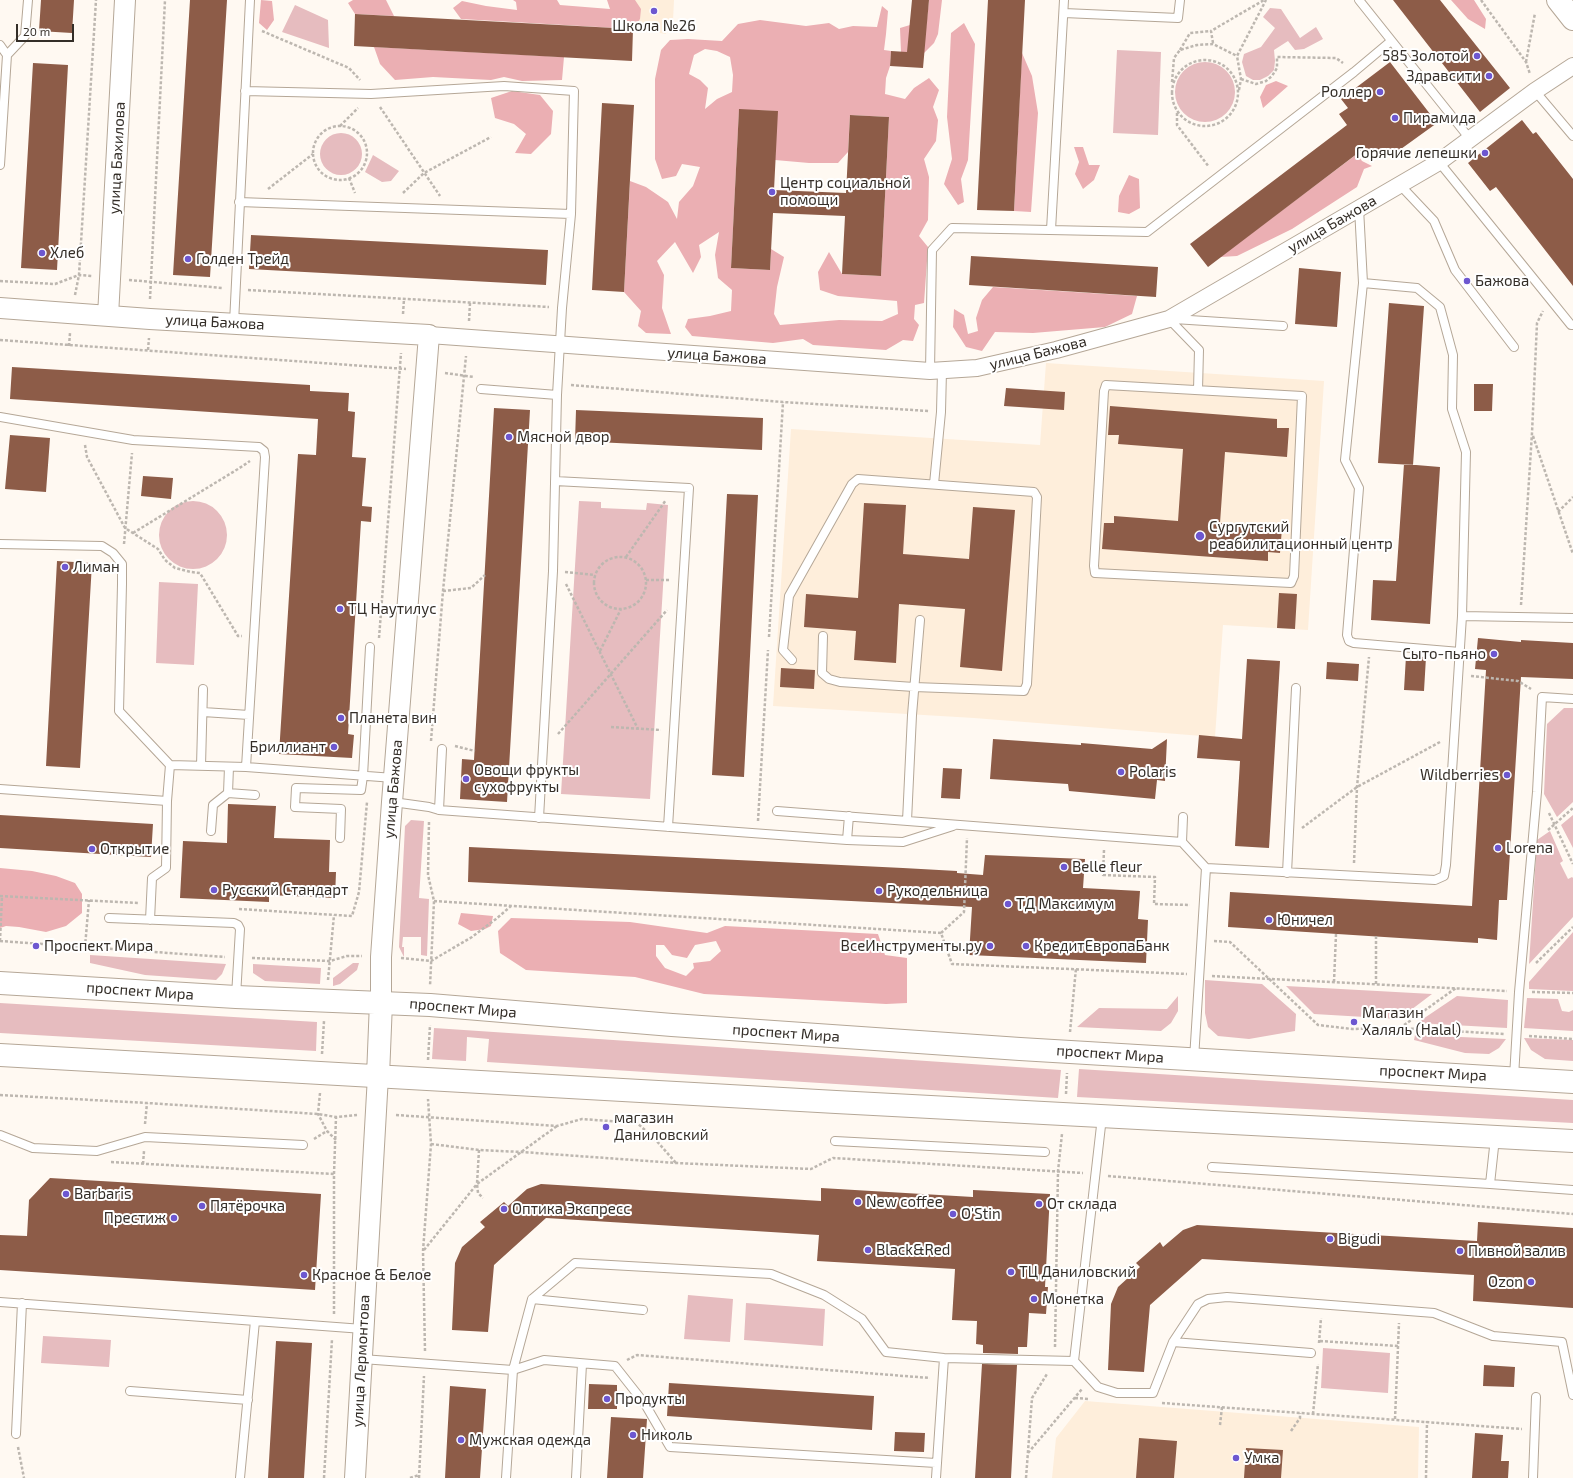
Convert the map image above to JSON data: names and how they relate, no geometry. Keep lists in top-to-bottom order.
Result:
{
  "streets": {
    "main road": ["улица Бажова", "проспект Мира"],
    "street": ["улица Бахилова", "улица Лермонтова"]
  },
  "crossings": [
    ["улица Бахилова", "улица Бажова"],
    ["улица Бажова", "проспект Мира"],
    ["улица Бажова", "улица Лермонтова"]
  ],
  "places": [
    "Школа №26",
    "585 Золотой",
    "Здравсити",
    "Роллер",
    "Пирамида",
    "Горячие лепешки",
    "Центр социальной помощи",
    "Хлеб",
    "Голден Трейд",
    "Бажова",
    "Мясной двор",
    "Сургутский реабилитационный центр",
    "Лиман",
    "ТЦ Наутилус",
    "Сыто-пьяно",
    "Планета вин",
    "Бриллиант",
    "Polaris",
    "Wildberries",
    "Овощи фрукты сухофрукты",
    "Lorena",
    "Открытие",
    "Belle fleur",
    "Русский Стандарт",
    "Рукодельница",
    "ТД Максимум",
    "Юничел",
    "Проспект Мира",
    "ВсеИнструменты.ру",
    "КредитЕвропаБанк",
    "Магазин Халяль (Halal)",
    "магазин Даниловский",
    "Barbaris",
    "New coffee",
    "От склада",
    "Пятёрочка",
    "Оптика Экспресс",
    "O'Stin",
    "Престиж",
    "Bigudi",
    "Black&Red",
    "Пивной залив",
    "ТЦ Даниловский",
    "Красное & Белое",
    "Ozon",
    "Монетка",
    "Продукты",
    "Николь",
    "Мужская одежда",
    "Умка"
  ],
  "scale_bar": "20 m"
}
